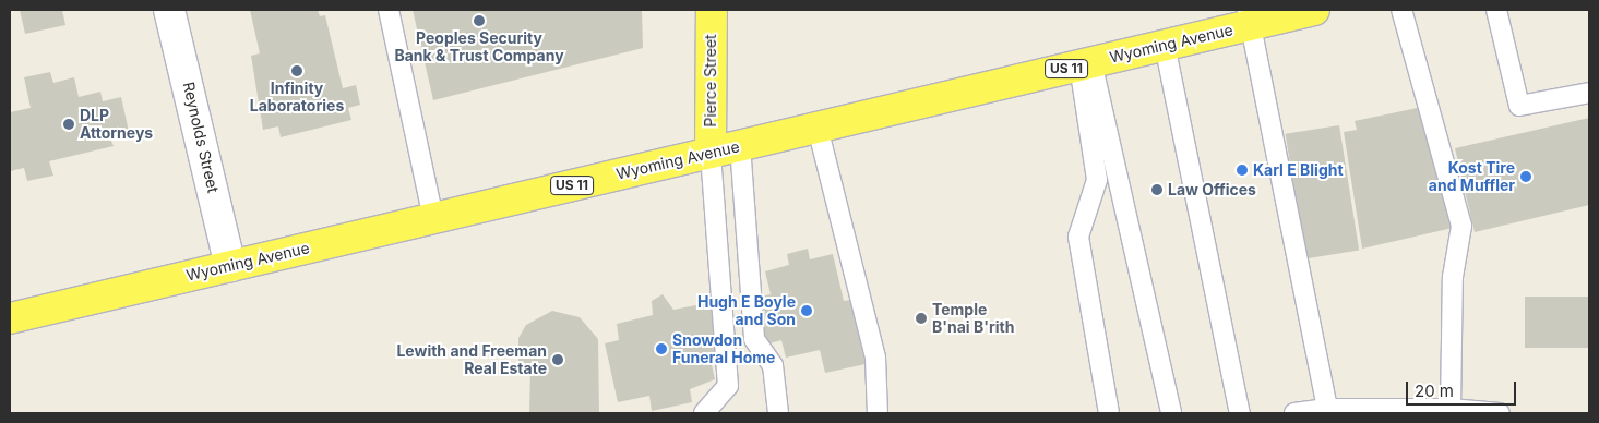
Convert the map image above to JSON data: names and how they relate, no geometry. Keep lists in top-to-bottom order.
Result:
{
  "streets": {
    "main road": ["Wyoming Avenue", "US 11", "Pierce Street"],
    "street": ["Reynolds Street"]
  },
  "crossings": [
    ["Wyoming Avenue", "Pierce Street"],
    ["Wyoming Avenue", "Reynolds Street"]
  ],
  "places": [
    "Peoples Security Bank & Trust Company",
    "Infinity Laboratories",
    "DLP Attorneys",
    "Karl E Blight",
    "Kost Tire and Muffler",
    "Law Offices",
    "Hugh E Boyle and Son",
    "Temple B'nai B'rith",
    "Snowdon Funeral Home",
    "Lewith and Freeman Real Estate"
  ],
  "scale_bar": "20 m"
}
